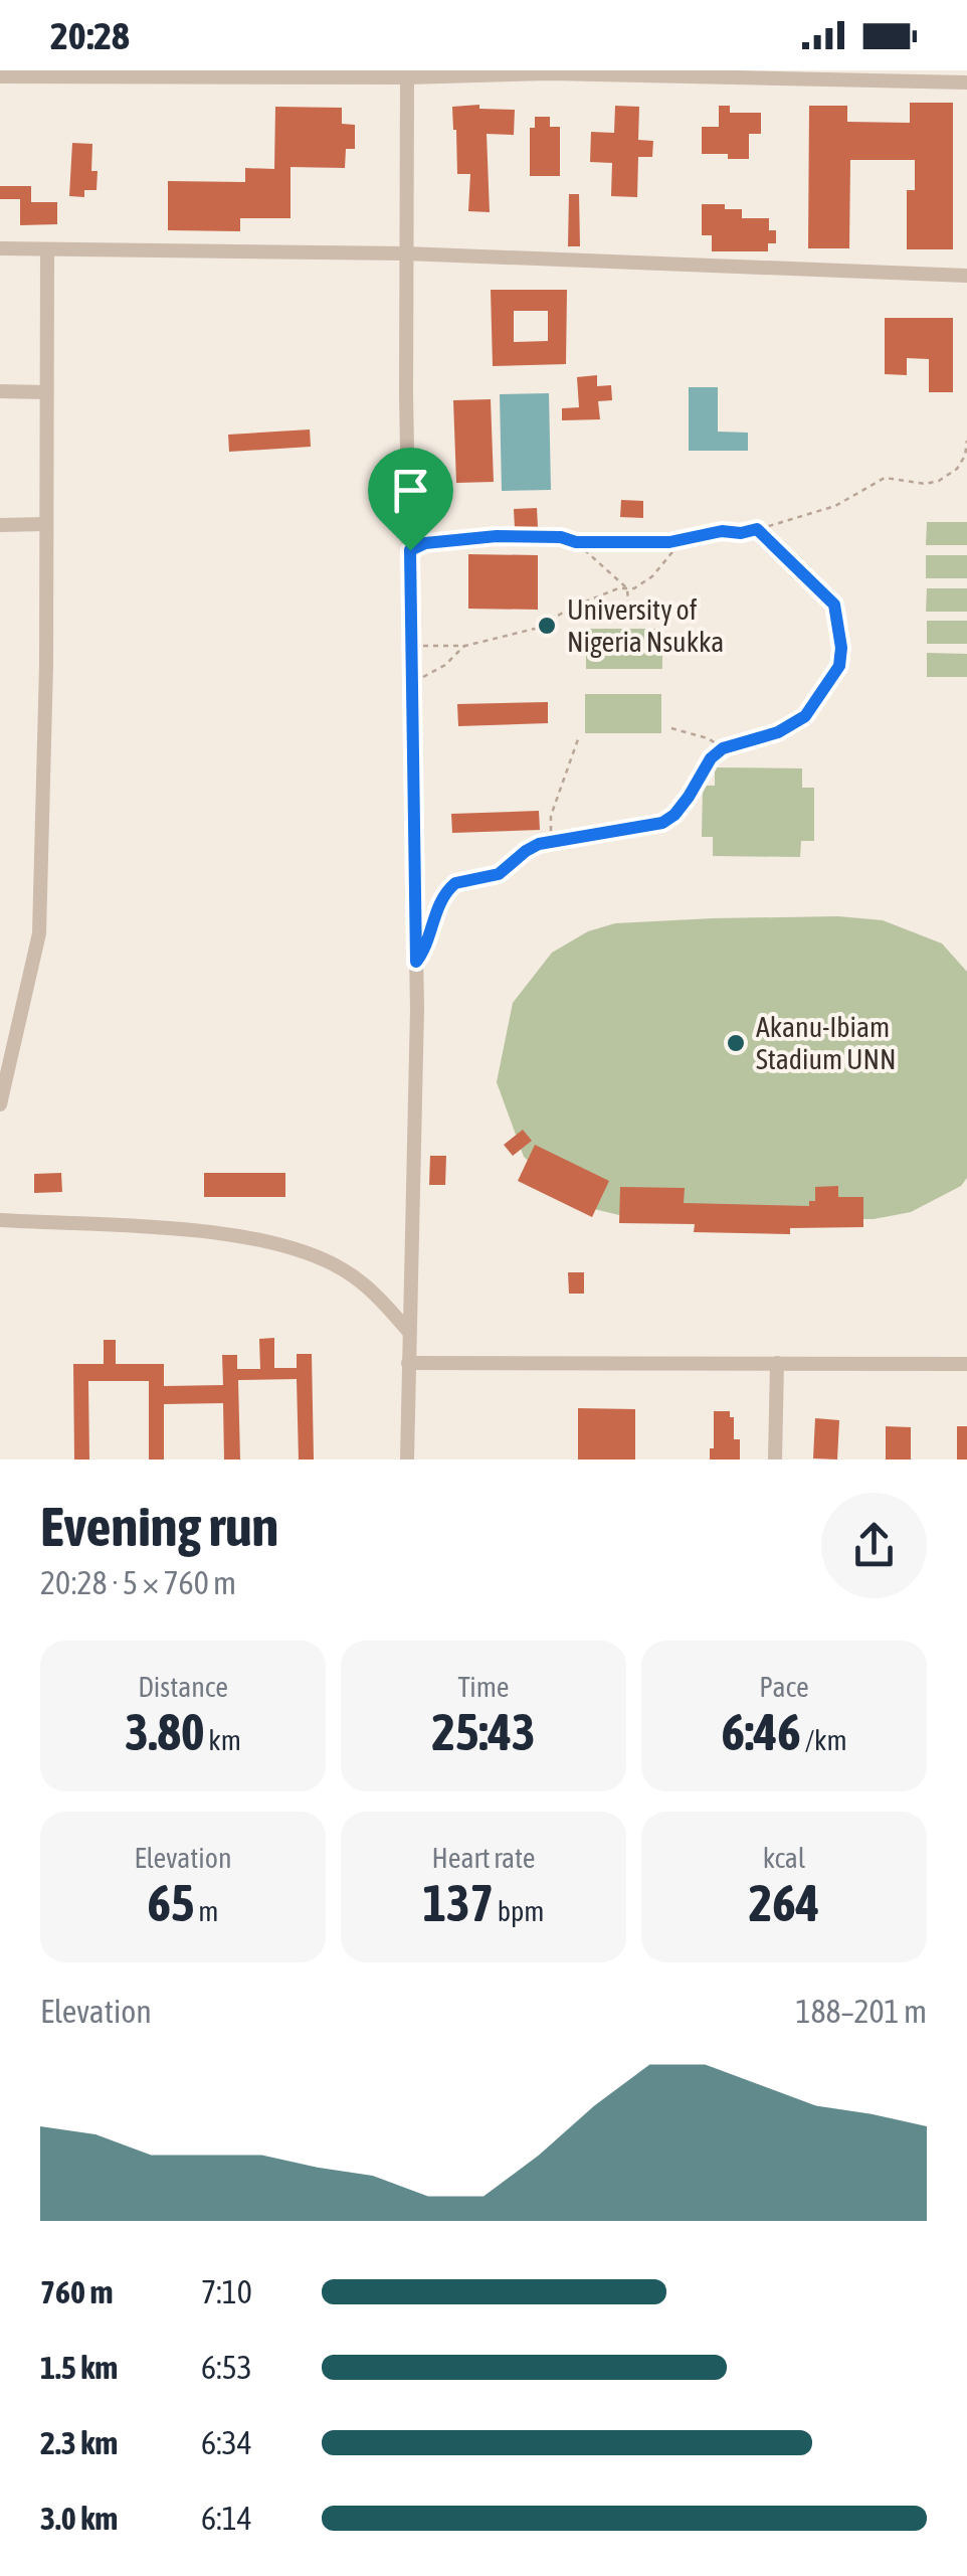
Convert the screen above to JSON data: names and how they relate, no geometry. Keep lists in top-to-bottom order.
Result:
{
  "places": ["University of Nigeria Nsukka", "Akanu-Ibiam Stadium UNN"],
  "page": {
    "status": "20:28",
    "heading": ["Evening run", "20:28 · 5 × 760 m"],
    "stats": [
      ["Distance", "3.80 km"],
      ["Time", "25:43"],
      ["Pace", "6:46 /km"],
      ["Elevation", "65 m"],
      ["Heart rate", "137 bpm"],
      ["kcal", "264"]
    ],
    "chart": ["Elevation", "188–201 m"],
    "list": [
      {
        "name": "760 m",
        "note": "7:10"
      },
      {
        "name": "1.5 km",
        "note": "6:53"
      },
      {
        "name": "2.3 km",
        "note": "6:34"
      },
      {
        "name": "3.0 km",
        "note": "6:14"
      }
    ]
  }
}
